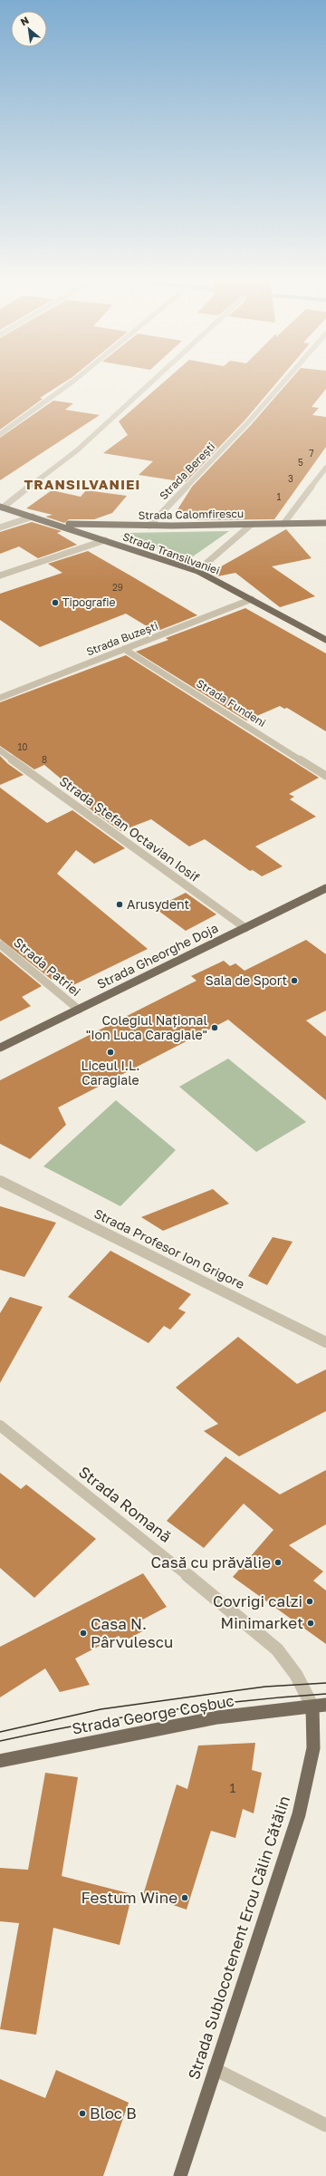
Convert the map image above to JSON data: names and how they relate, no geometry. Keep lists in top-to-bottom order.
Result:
{
  "streets": {
    "main road": [
      "Strada Calomfirescu",
      "Strada Transilvaniei",
      "Strada Gheorghe Doja",
      "Strada George Coșbuc",
      "Strada Sublocotenent Erou Călin Cătălin"
    ],
    "street": [
      "Strada Berești",
      "Strada Buzești",
      "Strada Fundeni",
      "Strada Ștefan Octavian Iosif",
      "Strada Patriei",
      "Strada Profesor Ion Grigore",
      "Strada Romană"
    ]
  },
  "crossings": [
    ["Strada Berești", "Strada Calomfirescu"],
    ["Strada Calomfirescu", "Strada Transilvaniei"],
    ["Strada Transilvaniei", "Strada Buzești"],
    ["Strada Buzești", "Strada Fundeni"],
    ["Strada Ștefan Octavian Iosif", "Strada Gheorghe Doja"],
    ["Strada Gheorghe Doja", "Strada Patriei"],
    ["Strada Romană", "Strada George Coșbuc"],
    ["Strada Romană", "Strada Sublocotenent Erou Călin Cătălin"],
    ["Strada George Coșbuc", "Strada Sublocotenent Erou Călin Cătălin"]
  ],
  "districts": ["TRANSILVANIEI"],
  "places": [
    "Tipografie",
    "Arusydent",
    "Sala de Sport",
    "Colegiul Național \"Ion Luca Caragiale\"",
    "Liceul I.L. Caragiale",
    "Casă cu prăvălie",
    "Covrigi calzi",
    "Minimarket",
    "Casa N. Pârvulescu",
    "Festum Wine",
    "Bloc B"
  ],
  "house_numbers": [
    "7",
    "5",
    "3",
    "1",
    "29",
    "10",
    "8",
    "1"
  ],
  "north": "top left"
}
